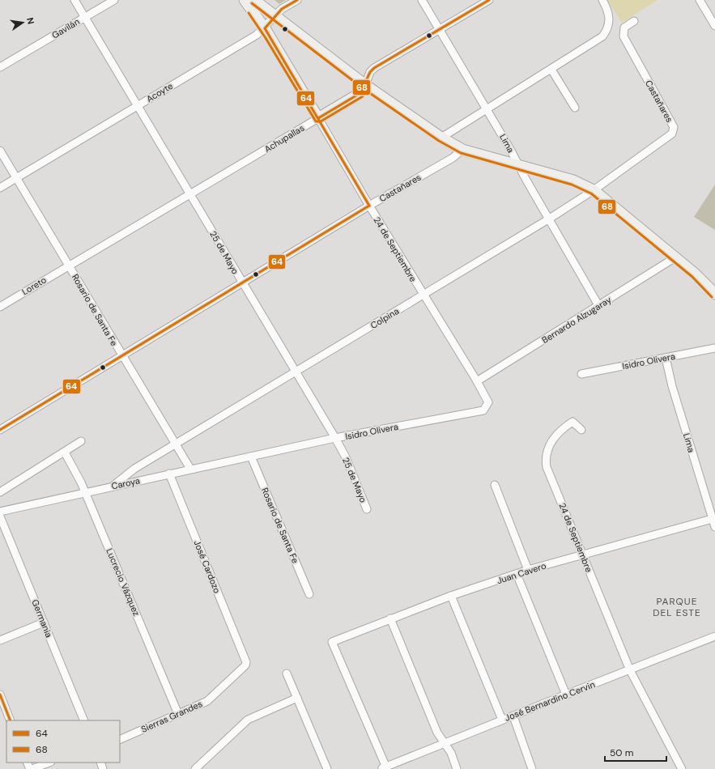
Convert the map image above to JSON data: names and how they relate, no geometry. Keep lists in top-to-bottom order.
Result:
{
  "streets": {
    "main road": ["Achupallas", "24 de Septiembre"],
    "street": [
      "Gavilán",
      "Acoyte",
      "Castañares",
      "Lima",
      "25 de Mayo",
      "Loreto",
      "Rosario de Santa Fe",
      "Colpina",
      "Bernardo Alzugaray",
      "Isidro Olivera",
      "Caroya",
      "José Cardozo",
      "Juan Cavero",
      "Lucrecio Vázquez",
      "Germania",
      "José Bernardino Cervin",
      "Sierras Grandes"
    ]
  },
  "crossings": [
    ["Gavilán", "25 de Mayo"],
    ["Acoyte", "24 de Septiembre"],
    ["Acoyte", "25 de Mayo"],
    ["Acoyte", "Rosario de Santa Fe"],
    ["Castañares", "24 de Septiembre"],
    ["Castañares", "25 de Mayo"],
    ["Castañares", "Rosario de Santa Fe"],
    ["Castañares", "Colpina"],
    ["Achupallas", "Lima"],
    ["Achupallas", "24 de Septiembre"],
    ["Achupallas", "25 de Mayo"],
    ["Achupallas", "Loreto"],
    ["Achupallas", "Rosario de Santa Fe"],
    ["Lima", "Colpina"],
    ["Lima", "Bernardo Alzugaray"],
    ["Lima", "Isidro Olivera"],
    ["Lima", "Juan Cavero"],
    ["24 de Septiembre", "Colpina"],
    ["24 de Septiembre", "Bernardo Alzugaray"],
    ["24 de Septiembre", "Isidro Olivera"],
    ["24 de Septiembre", "Juan Cavero"],
    ["24 de Septiembre", "José Bernardino Cervin"],
    ["25 de Mayo", "Colpina"],
    ["25 de Mayo", "Isidro Olivera"],
    ["Loreto", "Rosario de Santa Fe"],
    ["Rosario de Santa Fe", "Colpina"],
    ["Rosario de Santa Fe", "Isidro Olivera"],
    ["Rosario de Santa Fe", "Caroya"],
    ["Colpina", "Caroya"],
    ["Isidro Olivera", "Caroya"],
    ["Caroya", "José Cardozo"],
    ["Caroya", "Lucrecio Vázquez"],
    ["José Cardozo", "Sierras Grandes"],
    ["Juan Cavero", "José Bernardino Cervin"],
    ["Lucrecio Vázquez", "Sierras Grandes"]
  ],
  "districts": ["PARQUE DEL ESTE"],
  "lines": ["transit line 64", "transit line 68"],
  "legend": ["64", "68"],
  "scale_bar": "50 m",
  "north": "right"
}
